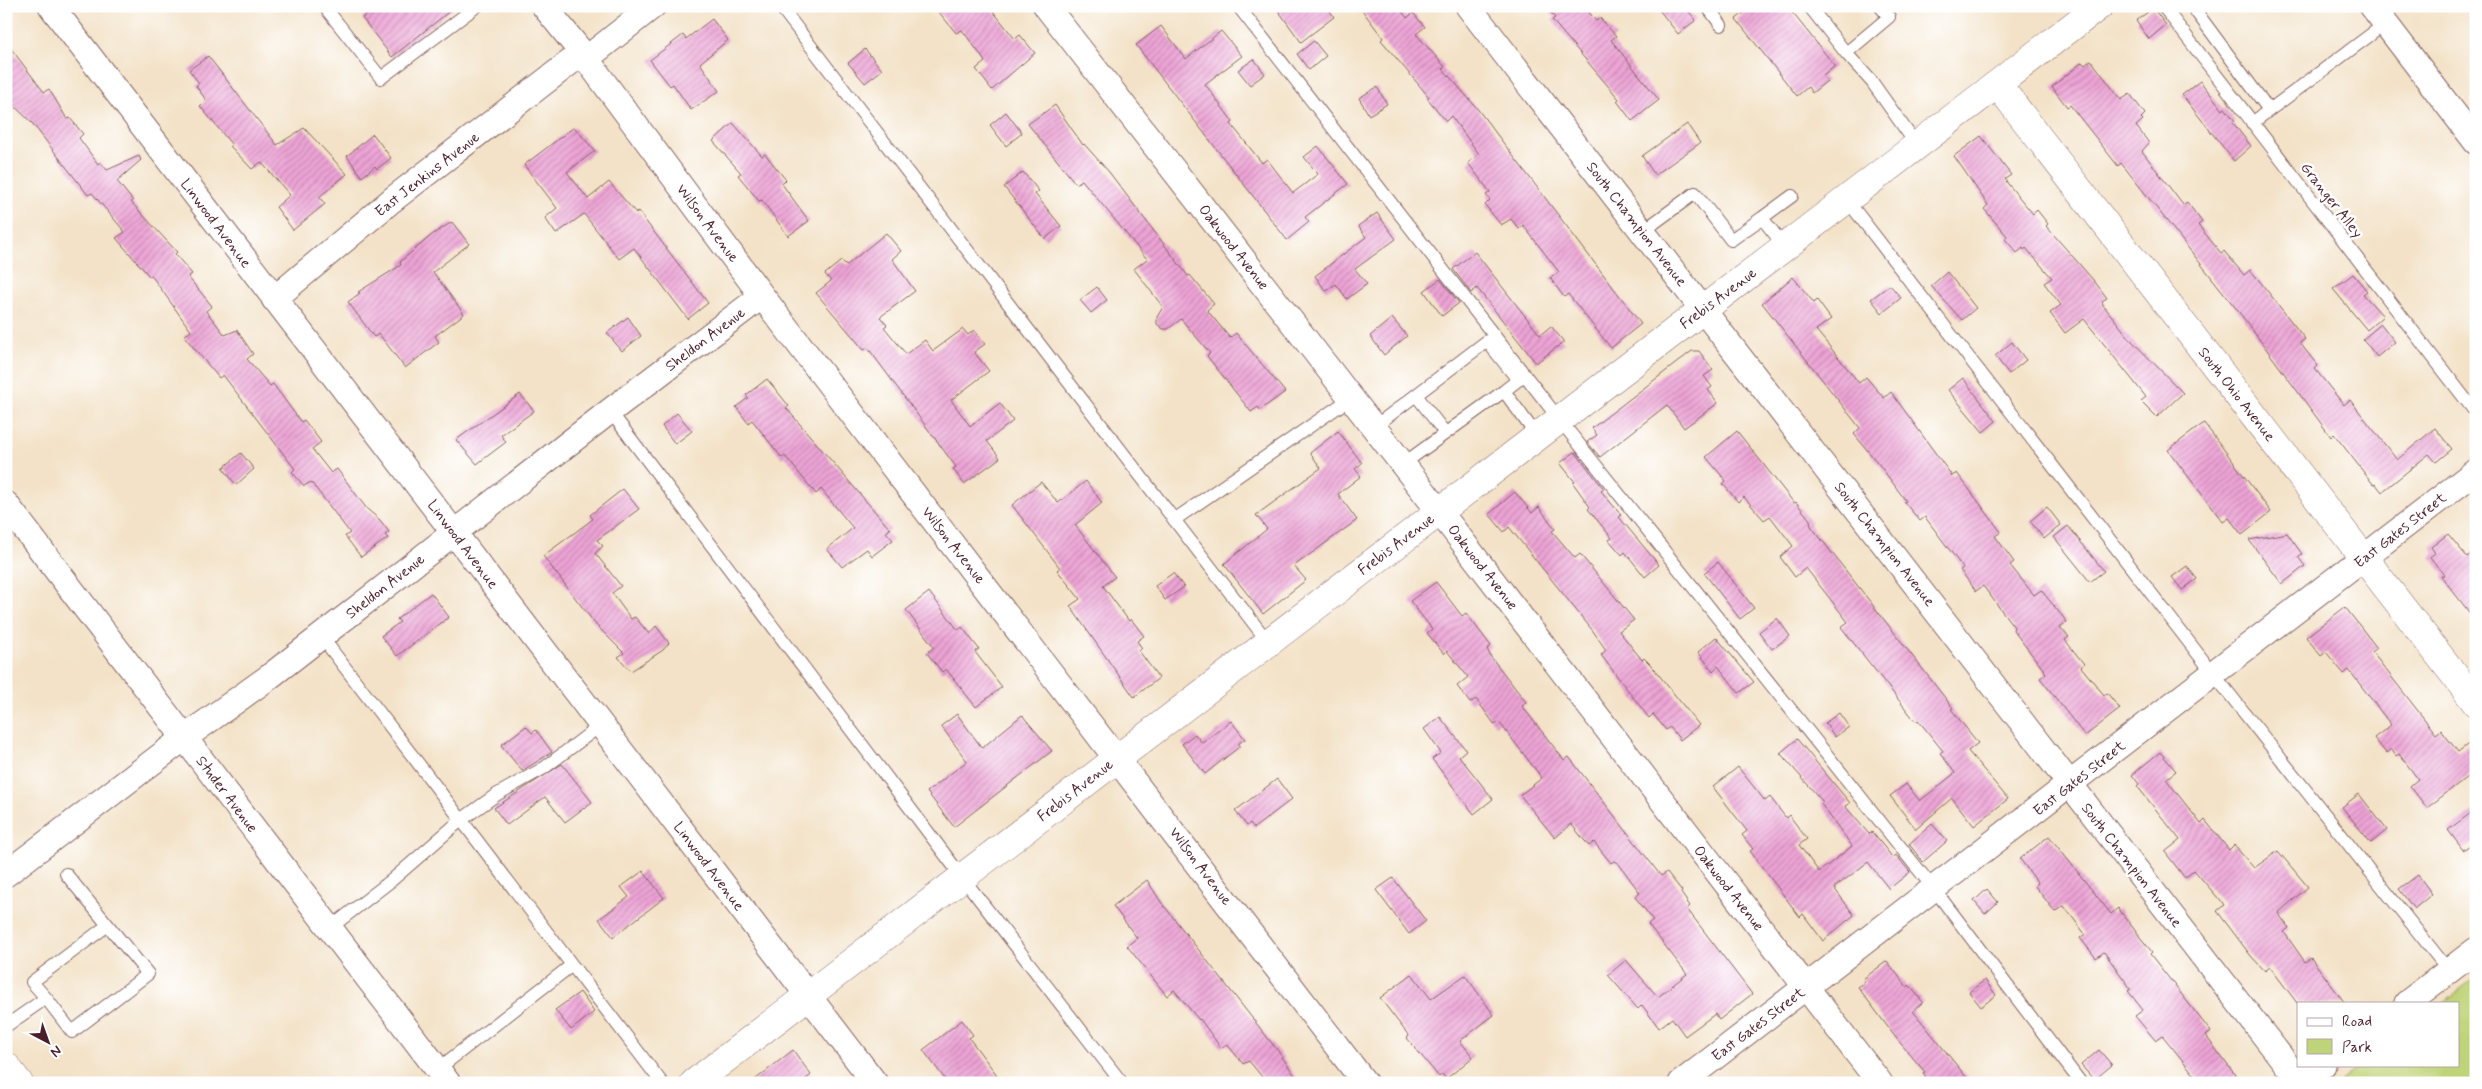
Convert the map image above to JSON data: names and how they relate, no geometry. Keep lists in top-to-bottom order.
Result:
{
  "streets": {
    "main road": ["Frebis Avenue", "South Ohio Avenue"],
    "street": [
      "East Jenkins Avenue",
      "Linwood Avenue",
      "Wilson Avenue",
      "South Champion Avenue",
      "Oakwood Avenue",
      "Sheldon Avenue",
      "East Gates Street",
      "Studer Avenue"
    ],
    "lane": ["Granger Alley"]
  },
  "crossings": [
    ["East Jenkins Avenue", "Linwood Avenue"],
    ["East Jenkins Avenue", "Wilson Avenue"],
    ["Linwood Avenue", "Frebis Avenue"],
    ["Linwood Avenue", "Sheldon Avenue"],
    ["Wilson Avenue", "Frebis Avenue"],
    ["Wilson Avenue", "Sheldon Avenue"],
    ["South Champion Avenue", "Frebis Avenue"],
    ["South Champion Avenue", "East Gates Street"],
    ["Oakwood Avenue", "Frebis Avenue"],
    ["Oakwood Avenue", "East Gates Street"],
    ["Frebis Avenue", "South Ohio Avenue"],
    ["Sheldon Avenue", "Studer Avenue"],
    ["South Ohio Avenue", "East Gates Street"]
  ],
  "legend": ["Road", "Park"],
  "north": "bottom right"
}
